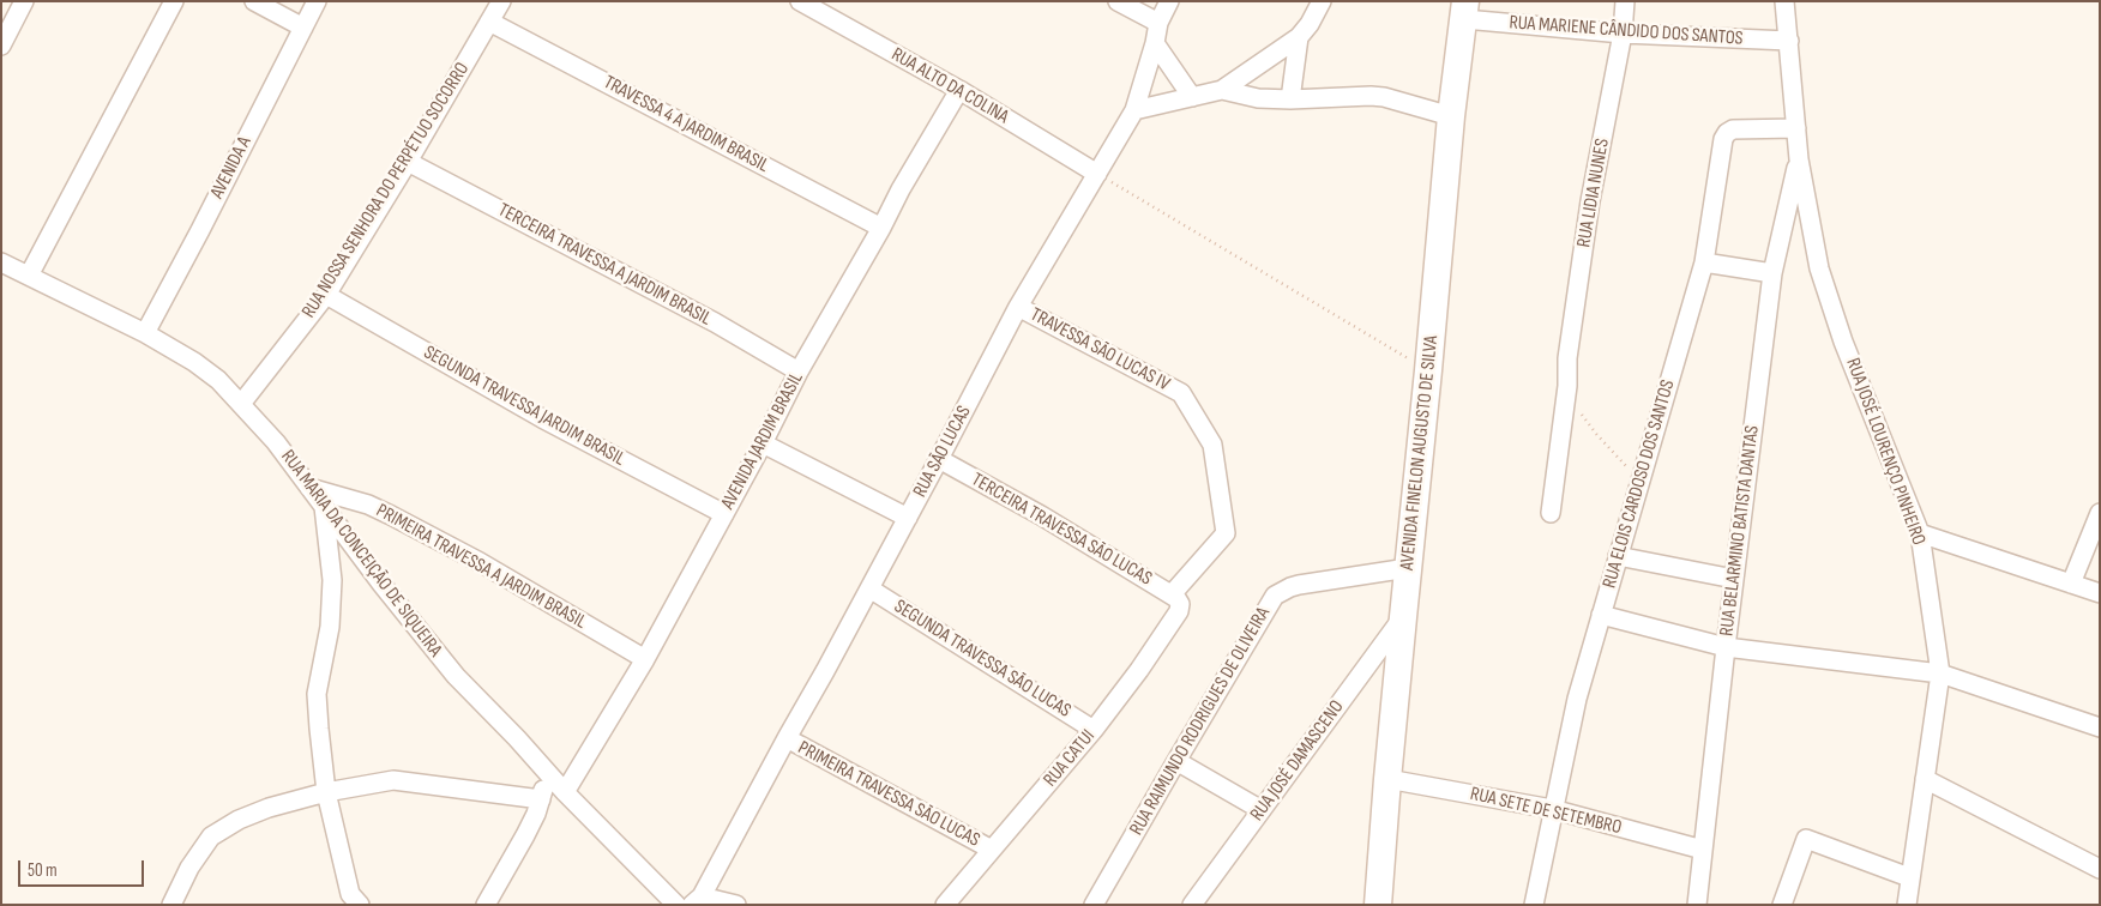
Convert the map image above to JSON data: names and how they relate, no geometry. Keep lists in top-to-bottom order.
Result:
{
  "streets": {
    "street": [
      "RUA MARIENE CÂNDIDO DOS SANTOS",
      "RUA ALTO DA COLINA",
      "TRAVESSA 4 A JARDIM BRASIL",
      "AVENIDA A",
      "RUA NOSSA SENHORA DO PERPÉTUO SOCORRO",
      "RUA LIDIA NUNES",
      "TERCEIRA TRAVESSA A JARDIM BRASIL",
      "TRAVESSA SÃO LUCAS IV",
      "SEGUNDA TRAVESSA JARDIM BRASIL",
      "AVENIDA JARDIM BRASIL",
      "RUA SÃO LUCAS",
      "RUA JOSÉ LOURENÇO PINHEIRO",
      "AVENIDA FINELON AUGUSTO DE SILVA",
      "RUA ELOIS CARDOSO DOS SANTOS",
      "TERCEIRA TRAVESSA SÃO LUCAS",
      "RUA BELARMINO BATISTA DANTAS",
      "RUA MARIA DA CONCEIÇÃO DE SIQUEIRA",
      "PRIMEIRA TRAVESSA A JARDIM BRASIL",
      "SEGUNDA TRAVESSA SÃO LUCAS",
      "RUA RAIMUNDO RODRIGUES DE OLIVEIRA",
      "RUA CATUI",
      "RUA JOSÉ DAMASCENO",
      "PRIMEIRA TRAVESSA SÃO LUCAS",
      "RUA SETE DE SETEMBRO"
    ]
  },
  "crossings": [
    ["RUA MARIENE CÂNDIDO DOS SANTOS", "RUA LIDIA NUNES"],
    ["RUA MARIENE CÂNDIDO DOS SANTOS", "RUA JOSÉ LOURENÇO PINHEIRO"],
    ["RUA MARIENE CÂNDIDO DOS SANTOS", "AVENIDA FINELON AUGUSTO DE SILVA"],
    ["RUA ALTO DA COLINA", "AVENIDA JARDIM BRASIL"],
    ["RUA ALTO DA COLINA", "RUA SÃO LUCAS"],
    ["TRAVESSA 4 A JARDIM BRASIL", "RUA NOSSA SENHORA DO PERPÉTUO SOCORRO"],
    ["TRAVESSA 4 A JARDIM BRASIL", "AVENIDA JARDIM BRASIL"],
    ["AVENIDA A", "RUA MARIA DA CONCEIÇÃO DE SIQUEIRA"],
    ["RUA NOSSA SENHORA DO PERPÉTUO SOCORRO", "TERCEIRA TRAVESSA A JARDIM BRASIL"],
    ["RUA NOSSA SENHORA DO PERPÉTUO SOCORRO", "SEGUNDA TRAVESSA JARDIM BRASIL"],
    ["RUA NOSSA SENHORA DO PERPÉTUO SOCORRO", "RUA MARIA DA CONCEIÇÃO DE SIQUEIRA"],
    ["TERCEIRA TRAVESSA A JARDIM BRASIL", "AVENIDA JARDIM BRASIL"],
    ["TRAVESSA SÃO LUCAS IV", "RUA SÃO LUCAS"],
    ["TRAVESSA SÃO LUCAS IV", "RUA CATUI"],
    ["SEGUNDA TRAVESSA JARDIM BRASIL", "AVENIDA JARDIM BRASIL"],
    ["AVENIDA JARDIM BRASIL", "RUA MARIA DA CONCEIÇÃO DE SIQUEIRA"],
    ["AVENIDA JARDIM BRASIL", "PRIMEIRA TRAVESSA A JARDIM BRASIL"],
    ["RUA SÃO LUCAS", "TERCEIRA TRAVESSA SÃO LUCAS"],
    ["RUA SÃO LUCAS", "SEGUNDA TRAVESSA SÃO LUCAS"],
    ["RUA SÃO LUCAS", "PRIMEIRA TRAVESSA SÃO LUCAS"],
    ["RUA JOSÉ LOURENÇO PINHEIRO", "RUA ELOIS CARDOSO DOS SANTOS"],
    ["RUA JOSÉ LOURENÇO PINHEIRO", "RUA BELARMINO BATISTA DANTAS"],
    ["AVENIDA FINELON AUGUSTO DE SILVA", "RUA RAIMUNDO RODRIGUES DE OLIVEIRA"],
    ["AVENIDA FINELON AUGUSTO DE SILVA", "RUA JOSÉ DAMASCENO"],
    ["AVENIDA FINELON AUGUSTO DE SILVA", "RUA SETE DE SETEMBRO"],
    ["RUA ELOIS CARDOSO DOS SANTOS", "RUA SETE DE SETEMBRO"],
    ["TERCEIRA TRAVESSA SÃO LUCAS", "RUA CATUI"],
    ["RUA BELARMINO BATISTA DANTAS", "RUA SETE DE SETEMBRO"],
    ["RUA MARIA DA CONCEIÇÃO DE SIQUEIRA", "PRIMEIRA TRAVESSA A JARDIM BRASIL"],
    ["SEGUNDA TRAVESSA SÃO LUCAS", "RUA CATUI"],
    ["RUA CATUI", "PRIMEIRA TRAVESSA SÃO LUCAS"]
  ],
  "scale_bar": "50 m"
}
